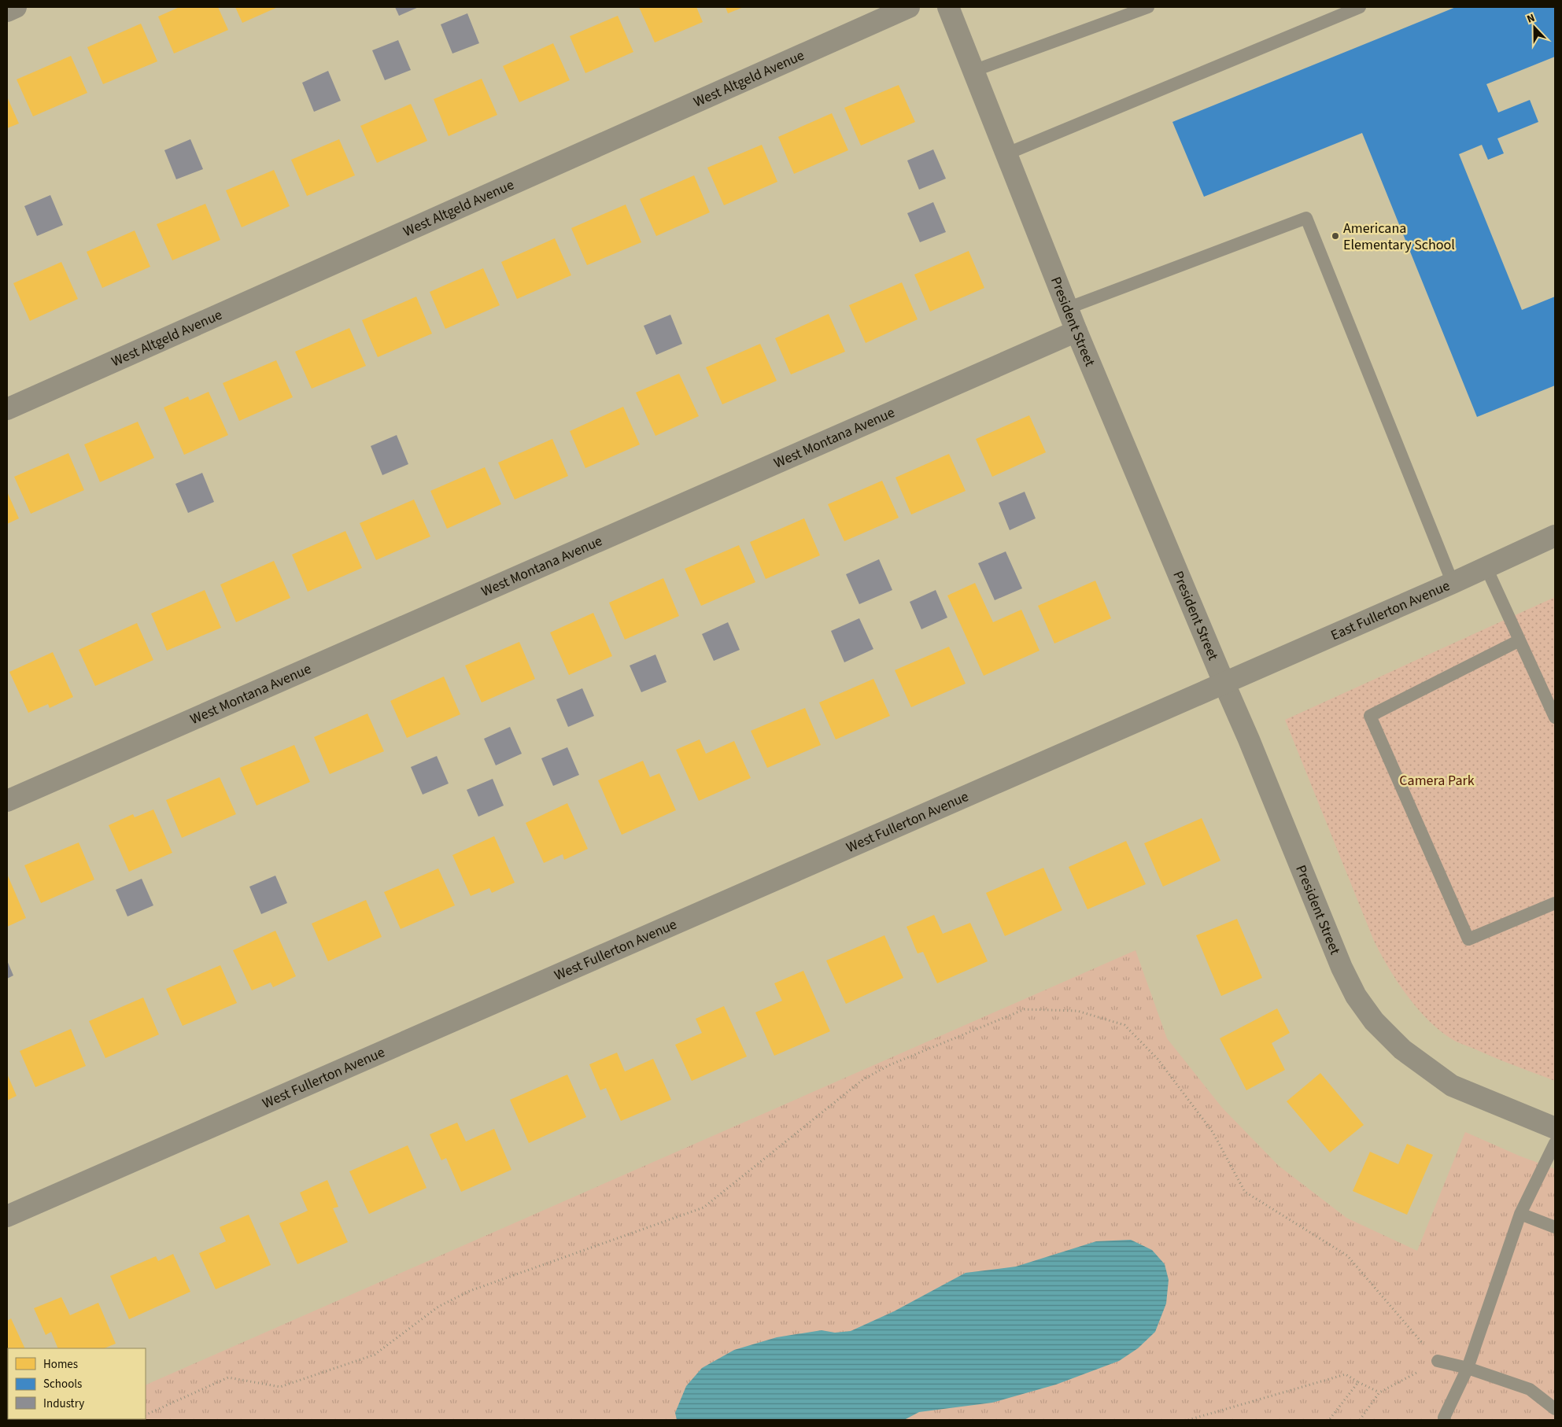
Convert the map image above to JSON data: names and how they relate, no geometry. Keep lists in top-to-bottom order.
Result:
{
  "streets": {
    "street": [
      "West Altgeld Avenue",
      "President Street",
      "West Montana Avenue",
      "East Fullerton Avenue",
      "West Fullerton Avenue"
    ]
  },
  "crossings": [
    ["President Street", "West Montana Avenue"],
    ["President Street", "East Fullerton Avenue"],
    ["President Street", "West Fullerton Avenue"],
    ["East Fullerton Avenue", "West Fullerton Avenue"]
  ],
  "parks": ["Camera Park"],
  "places": ["Americana Elementary School"],
  "legend": ["Homes", "Schools", "Industry"],
  "north": "top"
}
